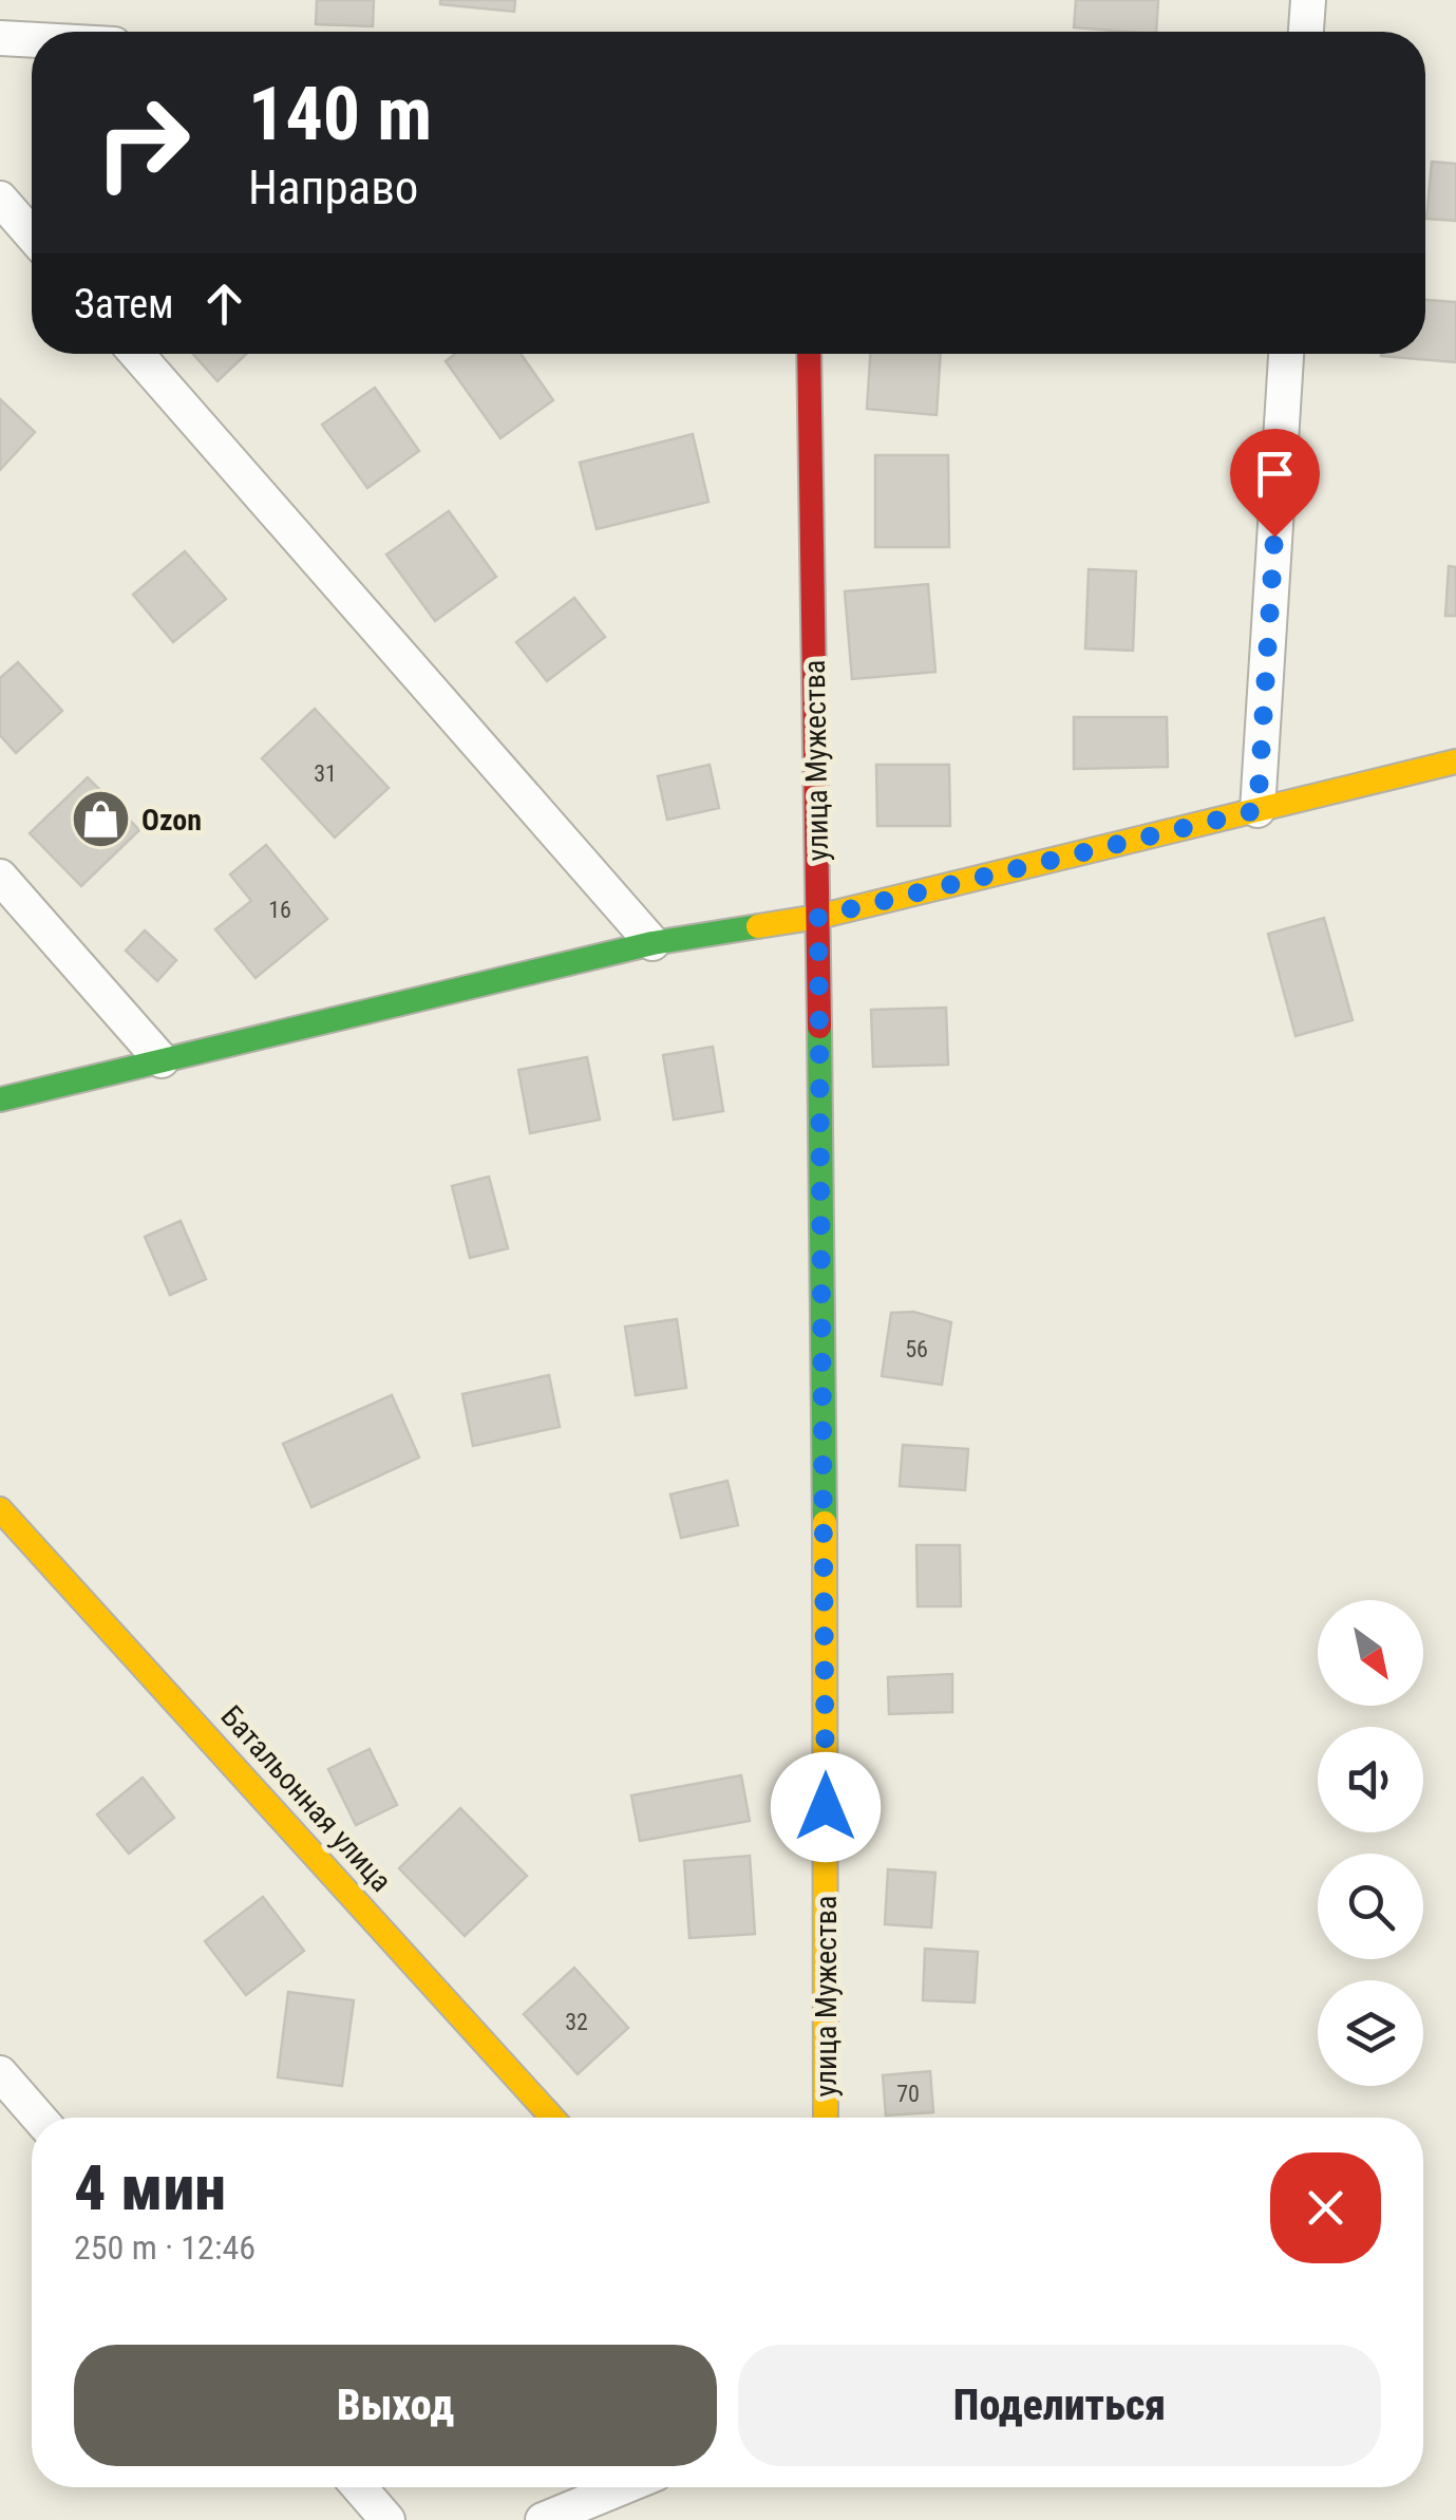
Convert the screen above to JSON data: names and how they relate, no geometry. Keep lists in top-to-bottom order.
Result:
{
  "streets": {
    "street": ["улица Мужества", "Батальонная улица"]
  },
  "places": {
    "shop": ["Ozon"]
  },
  "house_numbers": [
    "31",
    "16",
    "56",
    "32",
    "70"
  ],
  "north": "bottom right",
  "page": {
    "turn": ["140 m", "Направо"],
    "then": "Затем",
    "heading": ["4 мин", "250 m · 12:46"],
    "buttons": ["Выход", "Поделиться"]
  }
}
